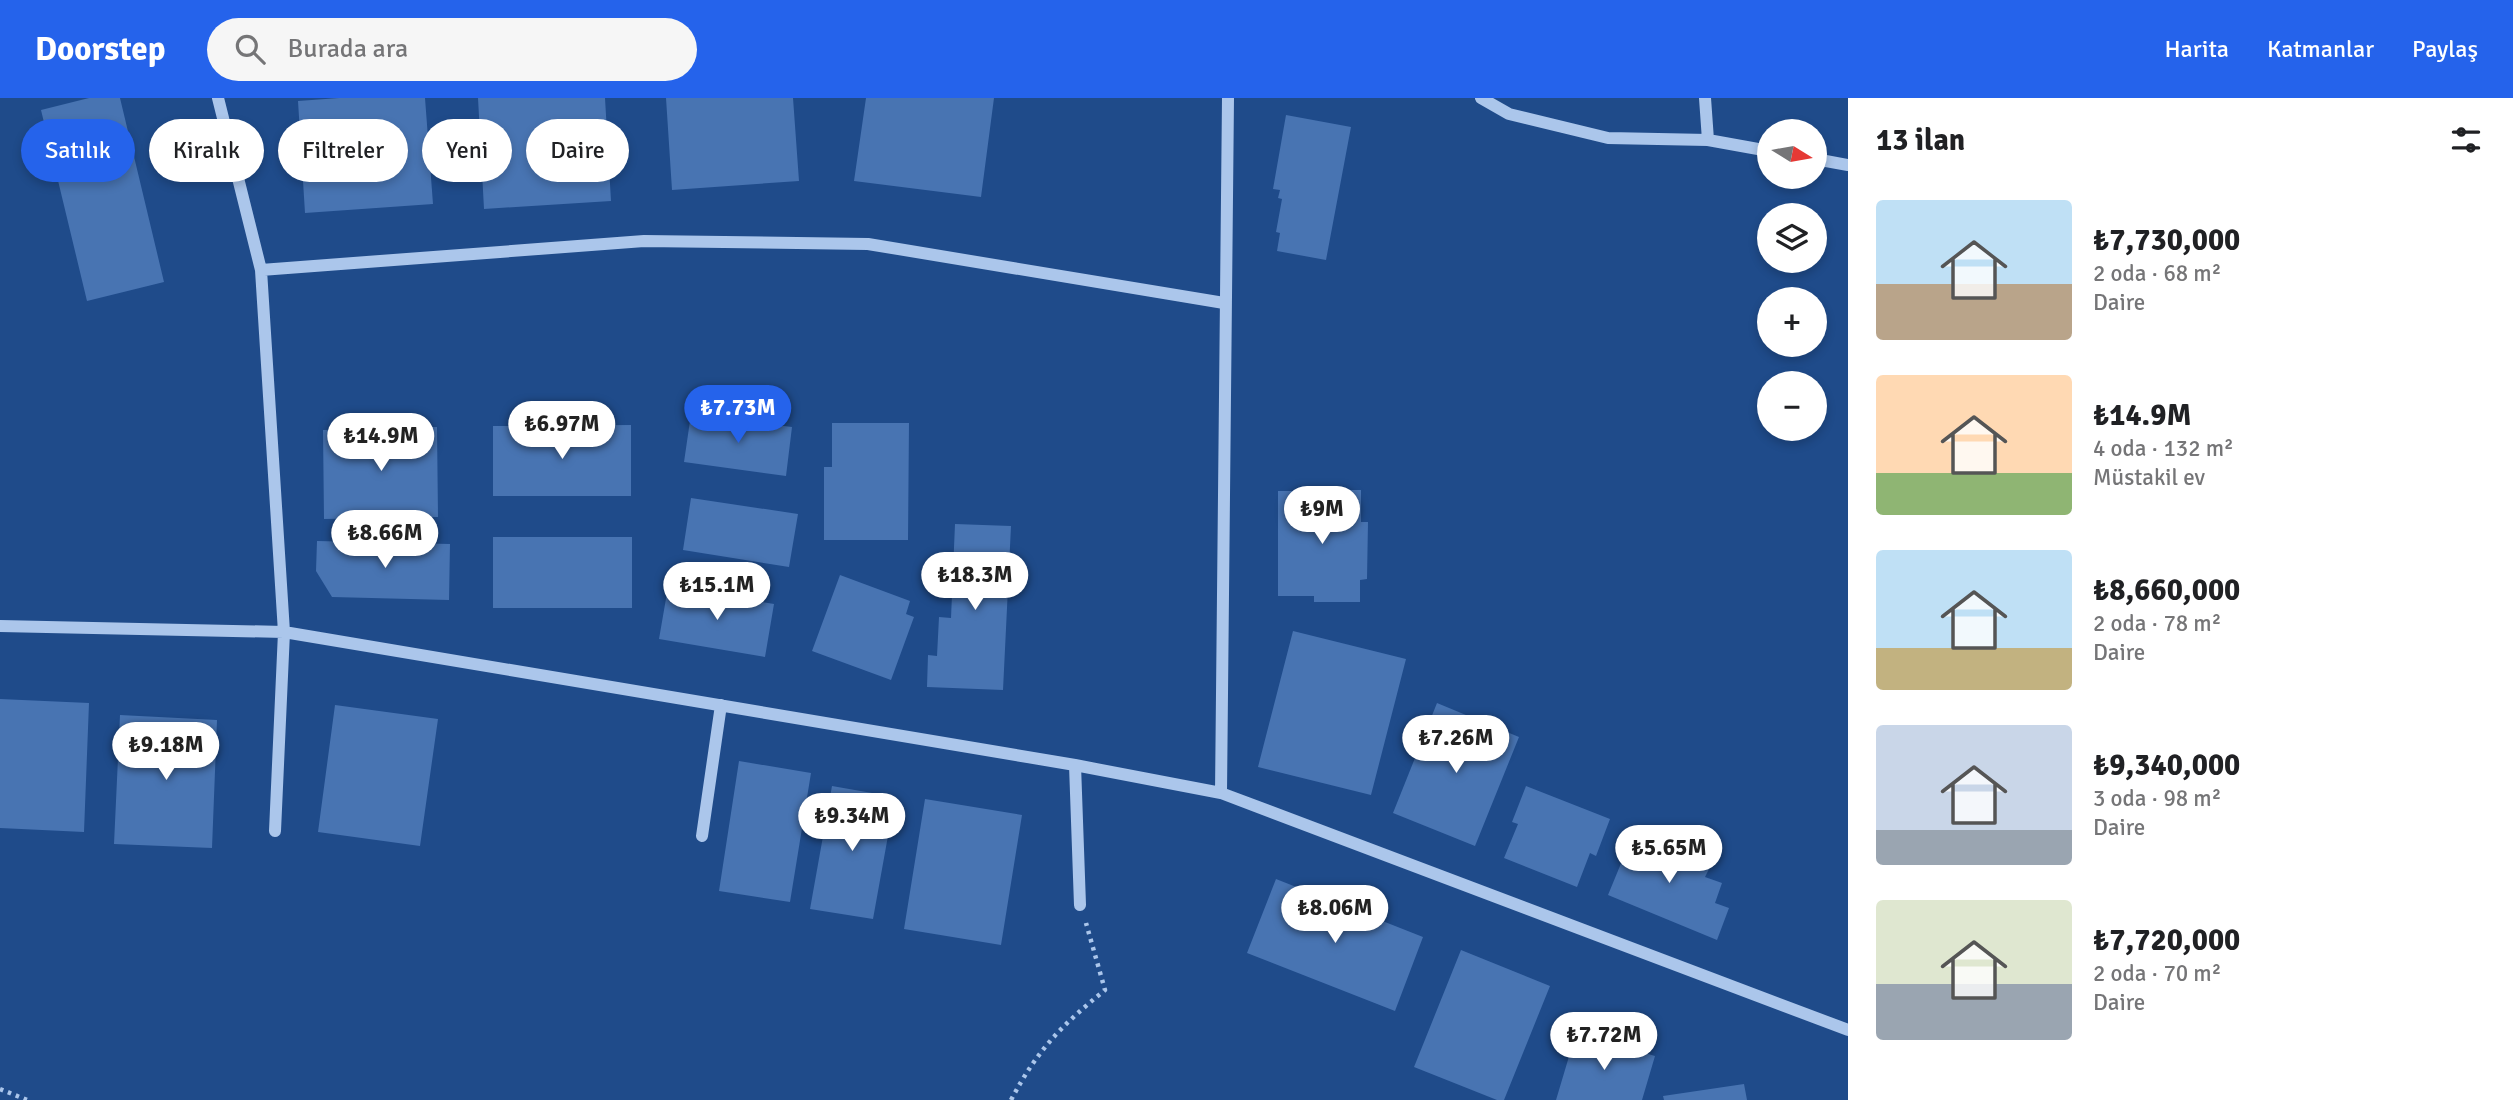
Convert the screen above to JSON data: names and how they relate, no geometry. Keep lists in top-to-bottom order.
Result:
{
  "north": "right",
  "page": {
    "header": "Doorstep",
    "search": "Burada ara",
    "nav": ["Harita", "Katmanlar", "Paylaş"],
    "heading": "13 ilan",
    "map_buttons": ["+", "−"],
    "chip": [
      "Satılık",
      "Kiralık",
      "Filtreler",
      "Yeni",
      "Daire"
    ],
    "list": [
      {
        "name": "₺7,730,000",
        "note": "2 oda · 68 m² · Daire"
      },
      {
        "name": "₺14.9M",
        "note": "4 oda · 132 m² · Müstakil ev"
      },
      {
        "name": "₺8,660,000",
        "note": "2 oda · 78 m² · Daire"
      },
      {
        "name": "₺9,340,000",
        "note": "3 oda · 98 m² · Daire"
      },
      {
        "name": "₺7,720,000",
        "note": "2 oda · 70 m² · Daire"
      }
    ],
    "price": [
      "₺7.73M",
      "₺6.97M",
      "₺14.9M",
      "₺9M",
      "₺8.66M",
      "₺18.3M",
      "₺15.1M",
      "₺7.26M",
      "₺9.18M",
      "₺9.34M",
      "₺5.65M",
      "₺8.06M",
      "₺7.72M"
    ]
  }
}
